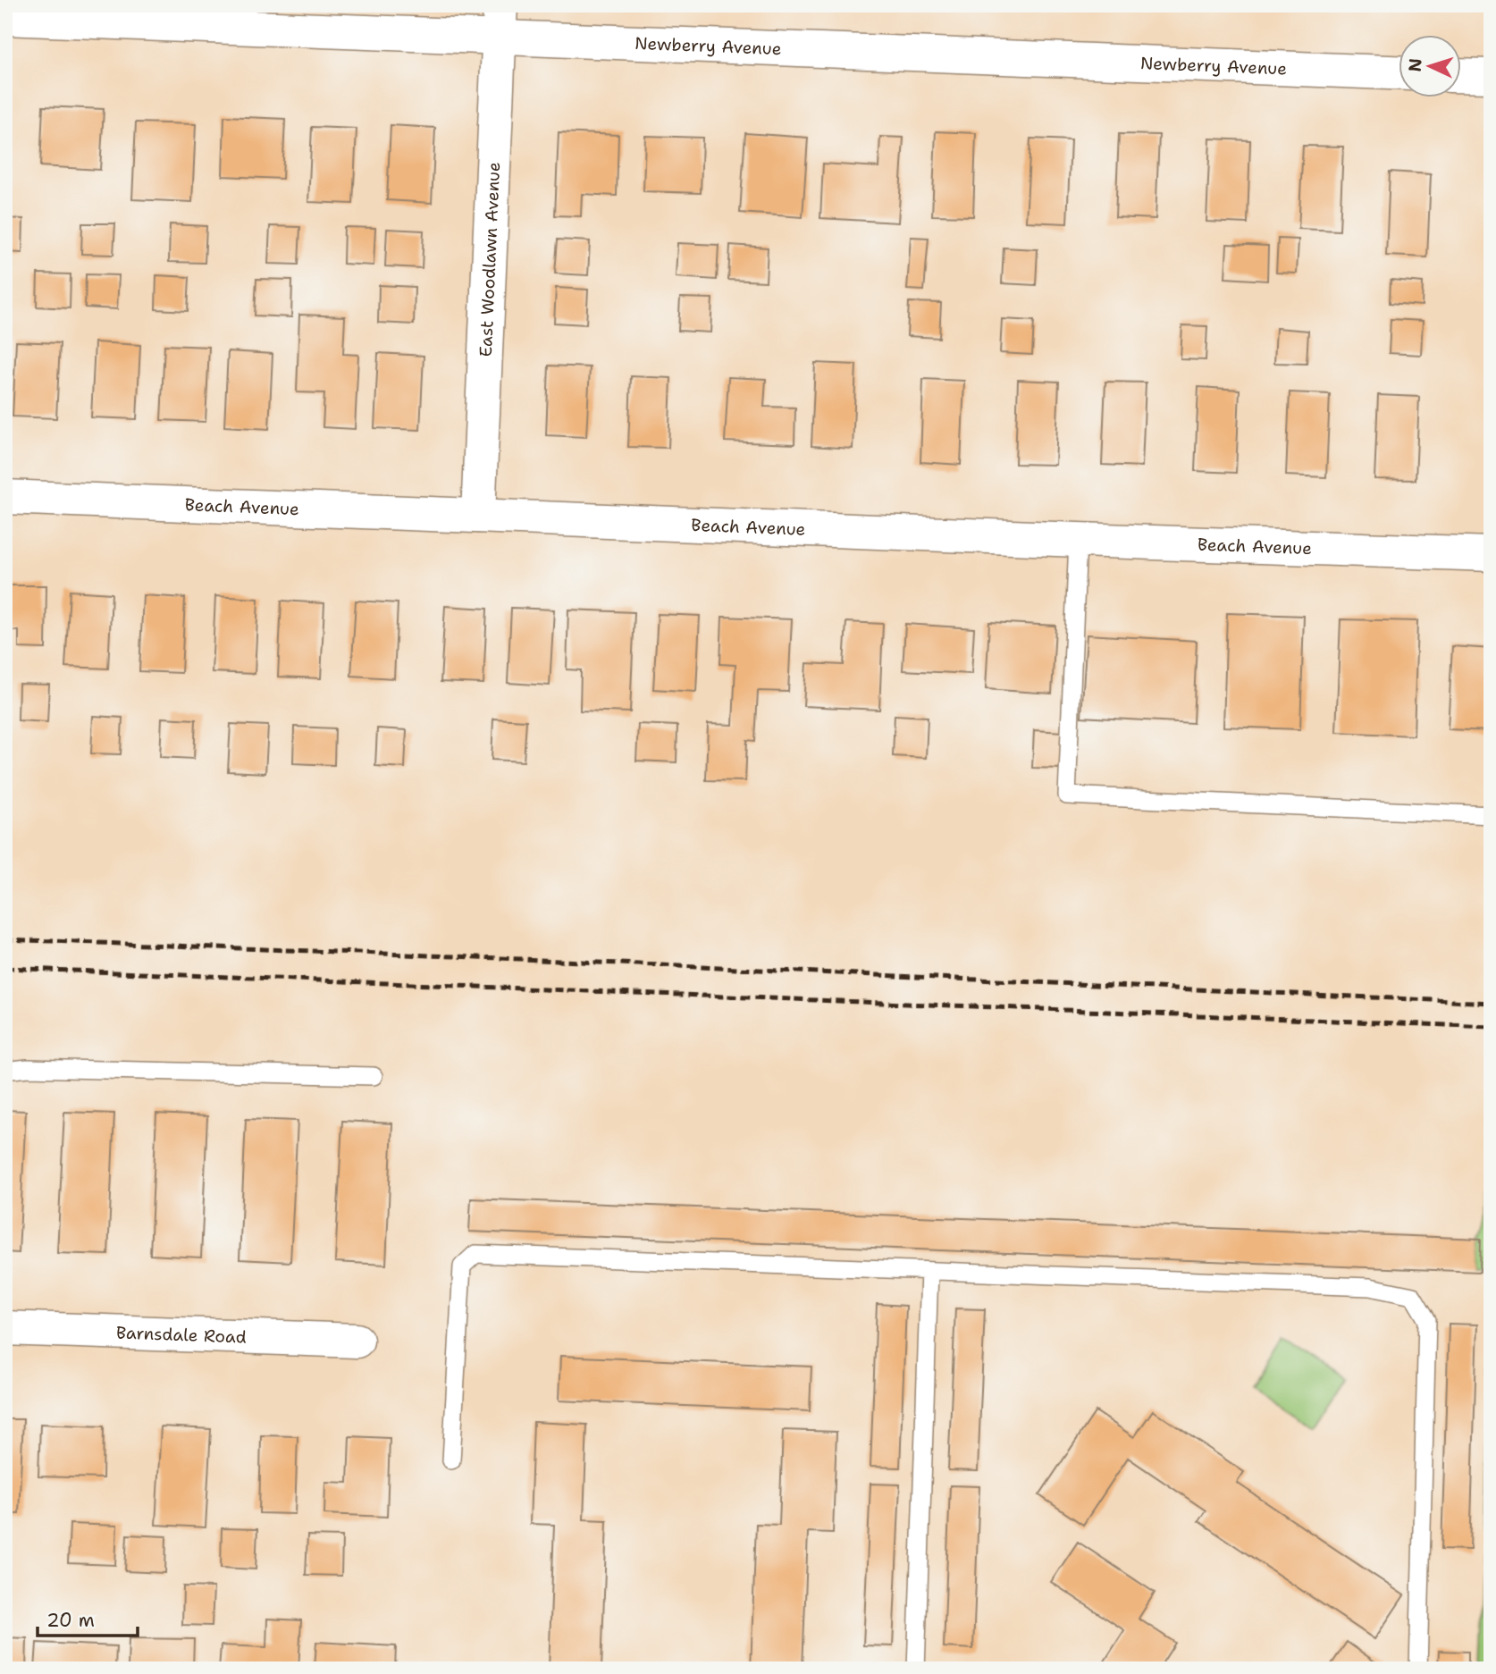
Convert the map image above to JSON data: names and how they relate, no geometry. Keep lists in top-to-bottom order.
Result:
{
  "streets": {
    "street": [
      "Newberry Avenue",
      "East Woodlawn Avenue",
      "Beach Avenue",
      "Barnsdale Road"
    ]
  },
  "crossings": [
    ["Newberry Avenue", "East Woodlawn Avenue"],
    ["East Woodlawn Avenue", "Beach Avenue"]
  ],
  "scale_bar": "20 m",
  "north": "left"
}
